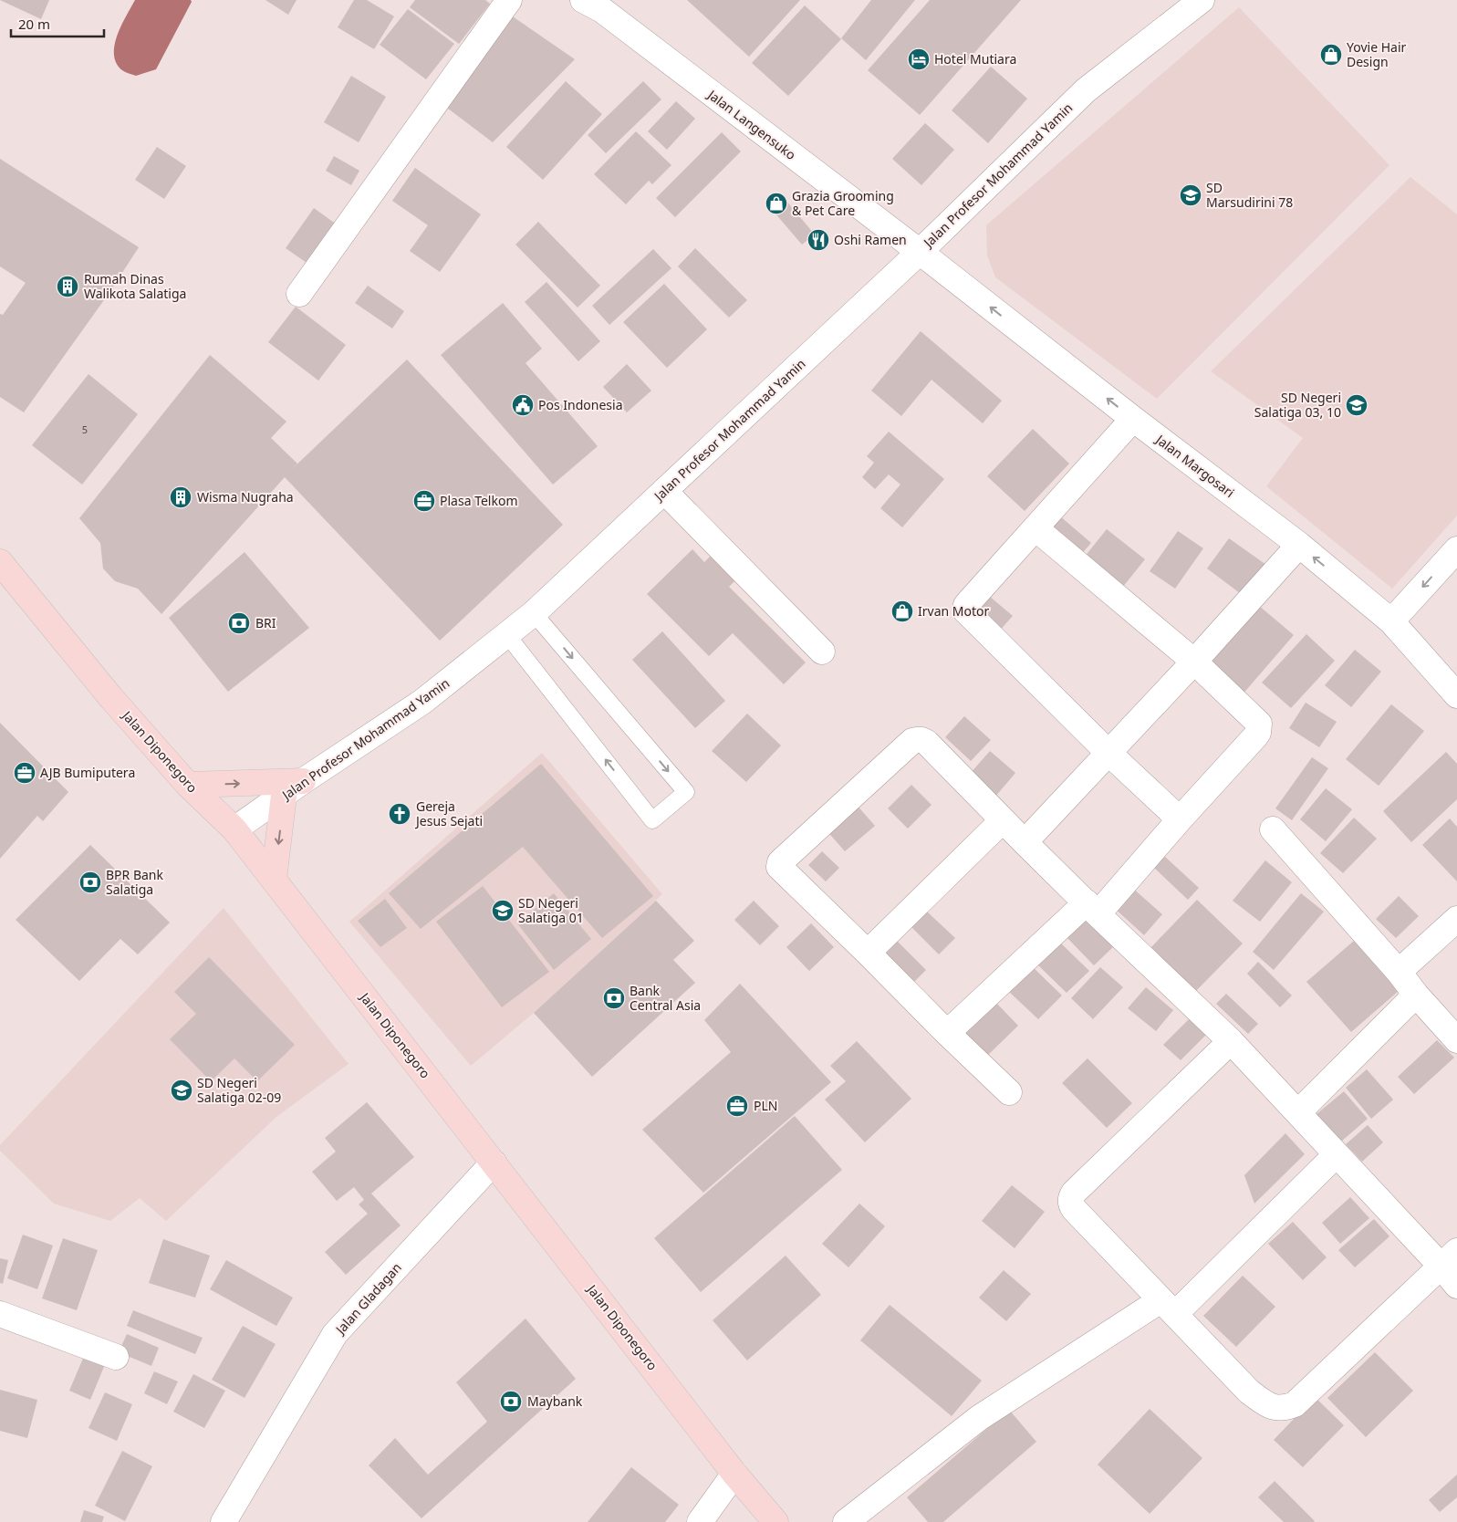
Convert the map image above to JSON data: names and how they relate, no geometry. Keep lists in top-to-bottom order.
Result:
{
  "streets": {
    "main road": ["Jalan Diponegoro"],
    "street": [
      "Jalan Langensuko",
      "Jalan Profesor Mohammad Yamin",
      "Jalan Margosari",
      "Jalan Gladagan"
    ]
  },
  "crossings": [
    ["Jalan Langensuko", "Jalan Profesor Mohammad Yamin"],
    ["Jalan Langensuko", "Jalan Margosari"],
    ["Jalan Profesor Mohammad Yamin", "Jalan Margosari"],
    ["Jalan Profesor Mohammad Yamin", "Jalan Diponegoro"],
    ["Jalan Diponegoro", "Jalan Gladagan"]
  ],
  "one_way": ["Jalan Margosari"],
  "places": {
    "shop": ["Yovie Hair Design", "Grazia Grooming & Pet Care", "Irvan Motor"],
    "hotel": ["Hotel Mutiara"],
    "school or university": [
      "SD Marsudirini 78",
      "SD Negeri Salatiga 03, 10",
      "SD Negeri Salatiga 01",
      "SD Negeri Salatiga 02-09"
    ],
    "restaurant": ["Oshi Ramen"],
    "building": ["Rumah Dinas Walikota Salatiga", "Wisma Nugraha"],
    "public building": ["Pos Indonesia"],
    "office": ["Plasa Telkom", "AJB Bumiputera", "PLN"],
    "bank": [
      "BRI",
      "BPR Bank Salatiga",
      "Bank Central Asia",
      "Maybank"
    ],
    "church": ["Gereja Jesus Sejati"]
  },
  "house_numbers": ["5"],
  "scale_bar": "20 m"
}
